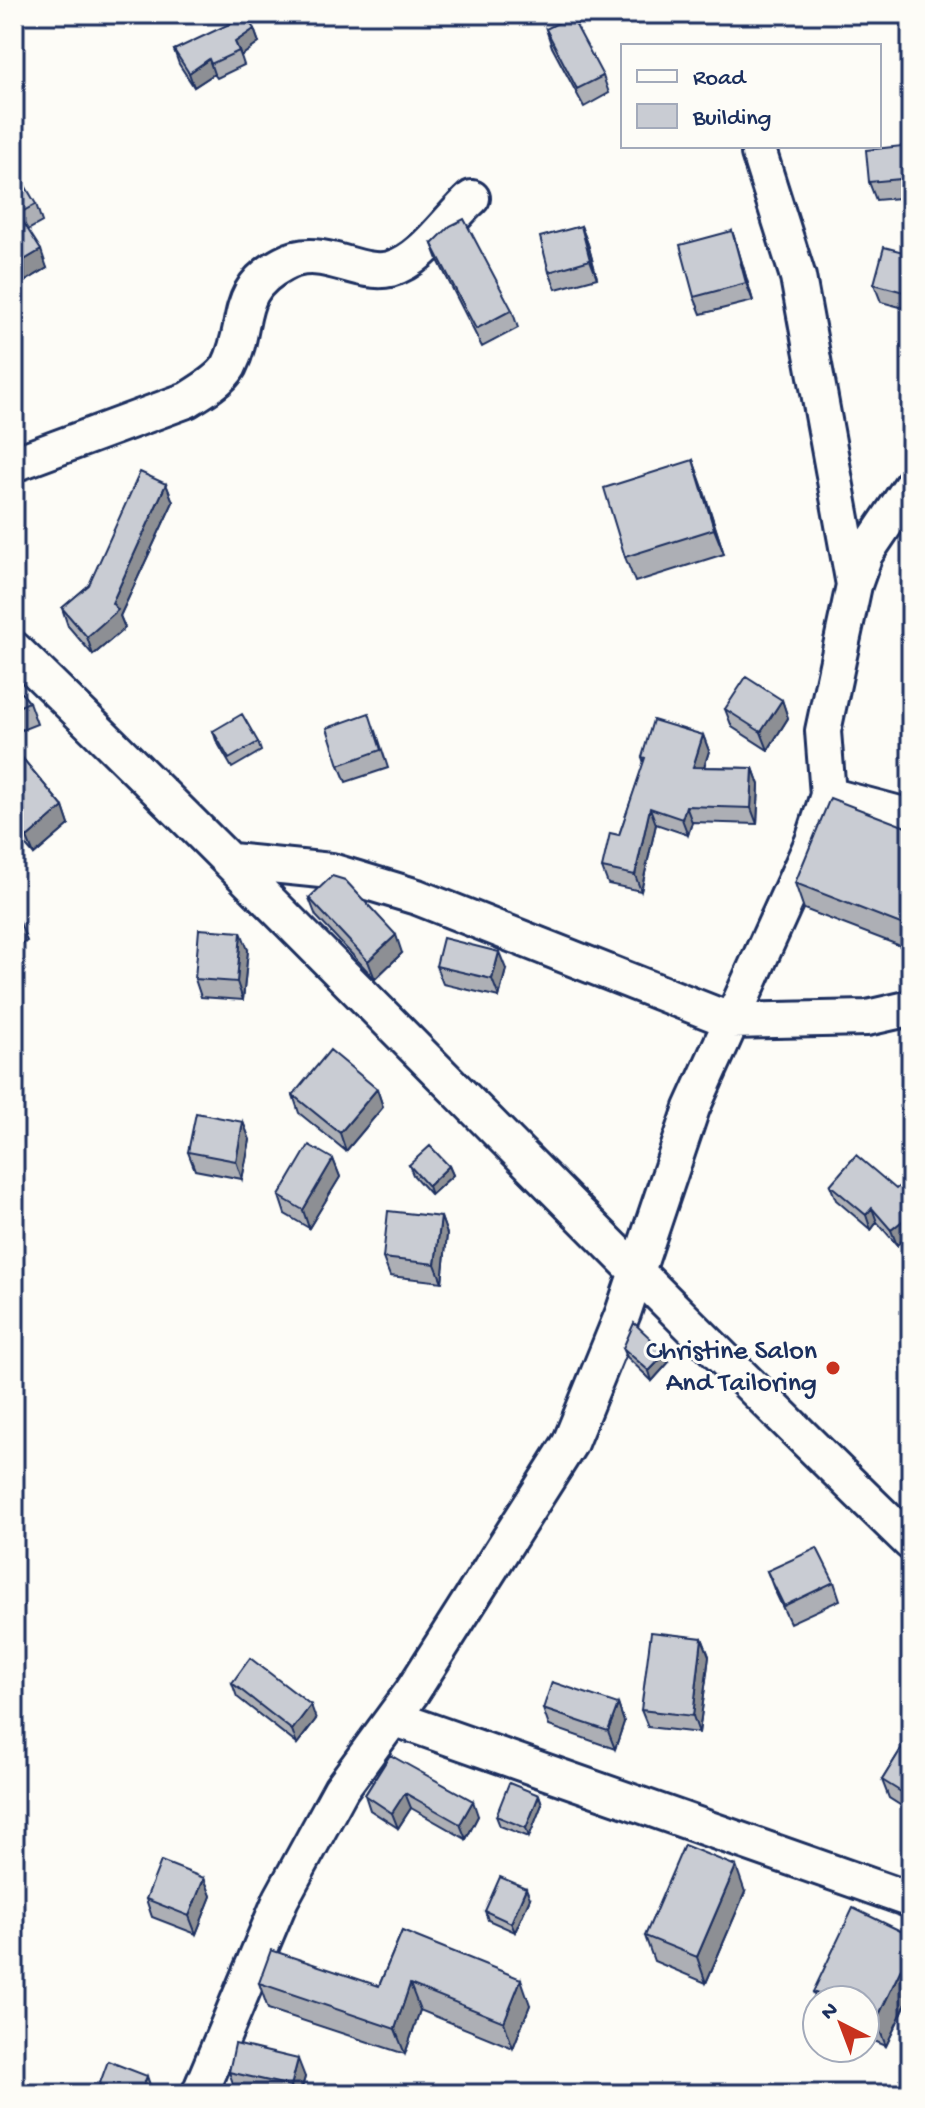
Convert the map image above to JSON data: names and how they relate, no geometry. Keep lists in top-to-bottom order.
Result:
{
  "places": ["Christine Salon And Tailoring"],
  "legend": ["Road", "Building"],
  "north": "top left"
}
